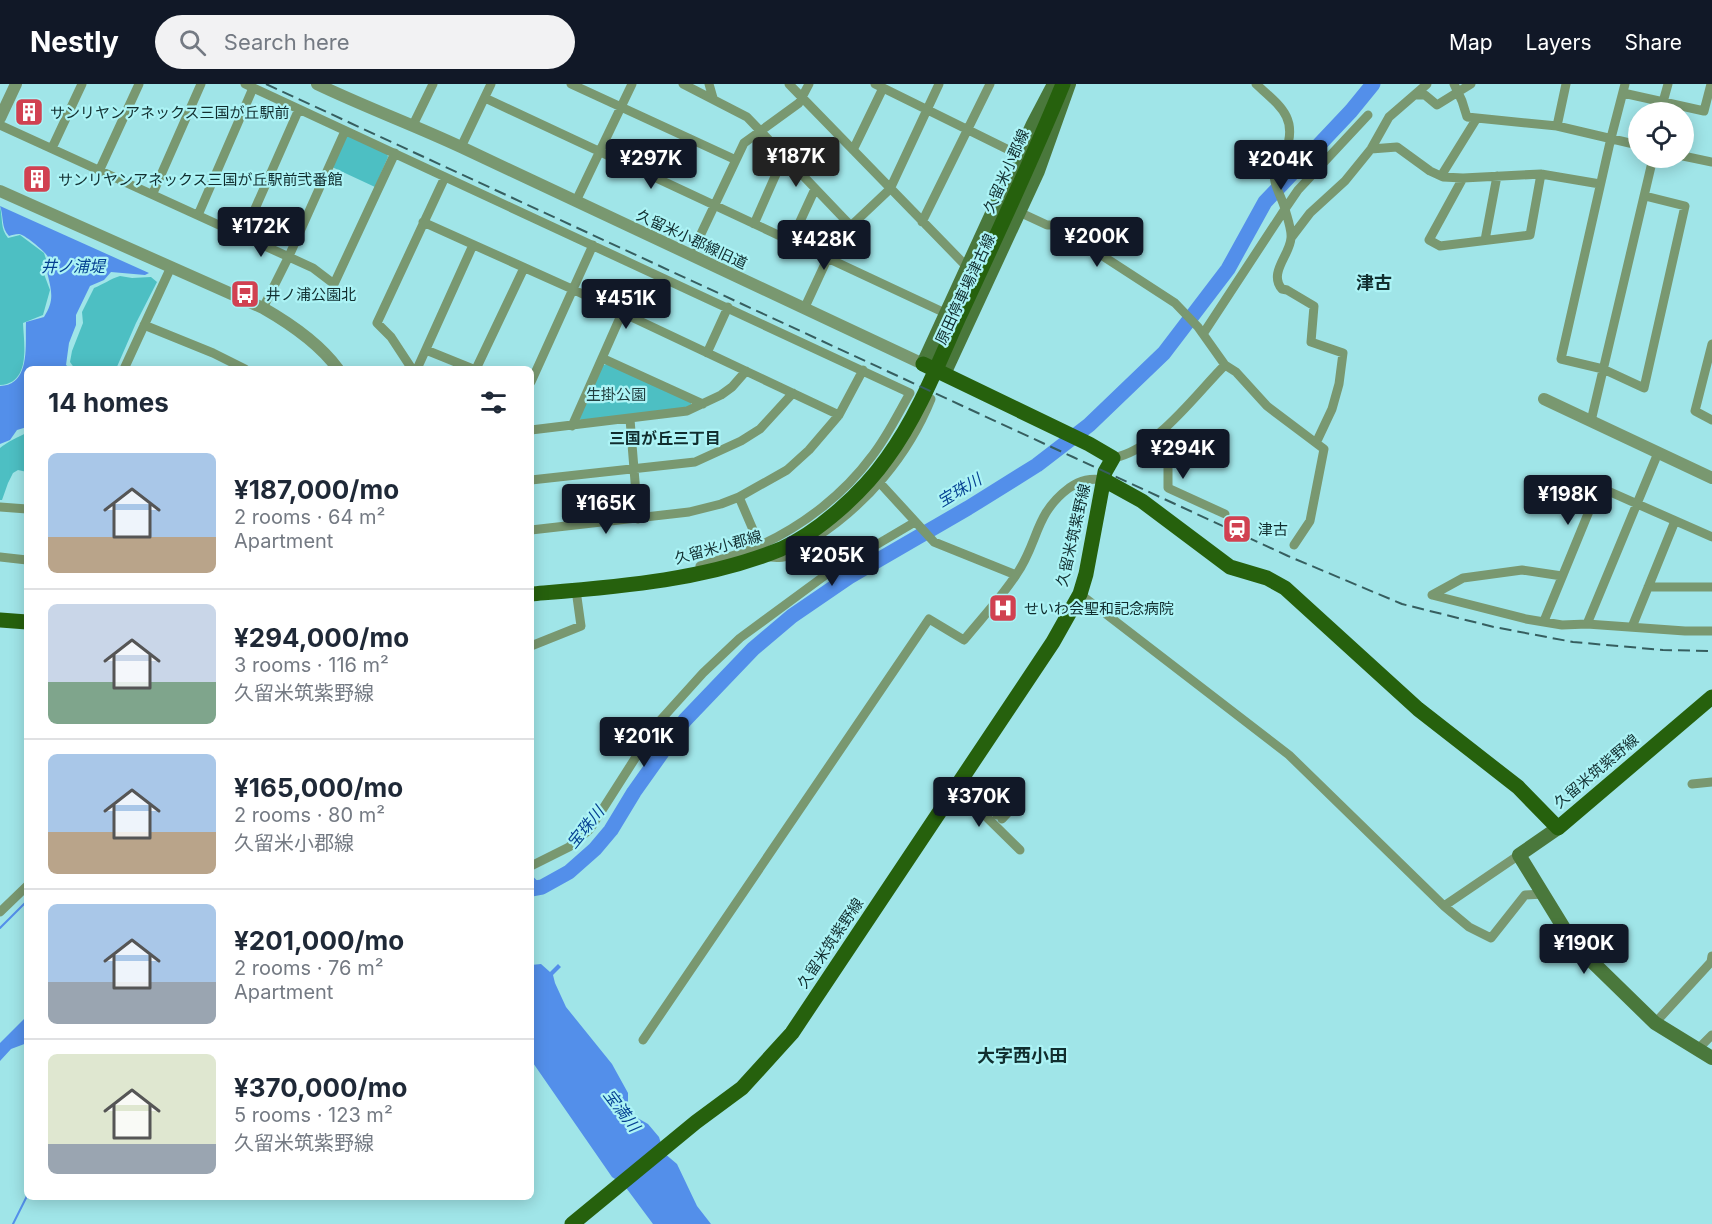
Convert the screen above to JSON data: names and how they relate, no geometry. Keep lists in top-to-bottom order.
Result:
{
  "streets": {
    "main road": ["久留米小郡線", "原田停車場津古線", "久留米筑紫野線"],
    "street": ["久留米小郡線旧道"]
  },
  "crossings": [
    ["久留米小郡線", "原田停車場津古線"],
    ["久留米小郡線旧道", "原田停車場津古線"]
  ],
  "districts": ["津古", "三国が丘三丁目", "大字西小田"],
  "water": ["井ノ浦堤", "宝珠川", "宝満川"],
  "parks": ["生掛公園"],
  "places": {
    "building": ["サンリヤンアネックス三国が丘駅前", "サンリヤンアネックス三国が丘駅前弐番館"],
    "bus stop": ["井ノ浦公園北"],
    "station": ["津古"],
    "hospital": ["せいわ会聖和記念病院"]
  },
  "page": {
    "header": "Nestly",
    "search": "Search here",
    "nav": ["Map", "Layers", "Share"],
    "price": [
      "¥187K",
      "¥297K",
      "¥204K",
      "¥172K",
      "¥200K",
      "¥428K",
      "¥451K",
      "¥294K",
      "¥198K",
      "¥165K",
      "¥205K",
      "¥201K",
      "¥370K",
      "¥190K"
    ],
    "heading": "14 homes",
    "list": [
      {
        "name": "¥187,000/mo",
        "note": "2 rooms · 64 m² · Apartment"
      },
      {
        "name": "¥294,000/mo",
        "note": "3 rooms · 116 m² · 久留米筑紫野線"
      },
      {
        "name": "¥165,000/mo",
        "note": "2 rooms · 80 m² · 久留米小郡線"
      },
      {
        "name": "¥201,000/mo",
        "note": "2 rooms · 76 m² · Apartment"
      },
      {
        "name": "¥370,000/mo",
        "note": "5 rooms · 123 m² · 久留米筑紫野線"
      }
    ]
  }
}
